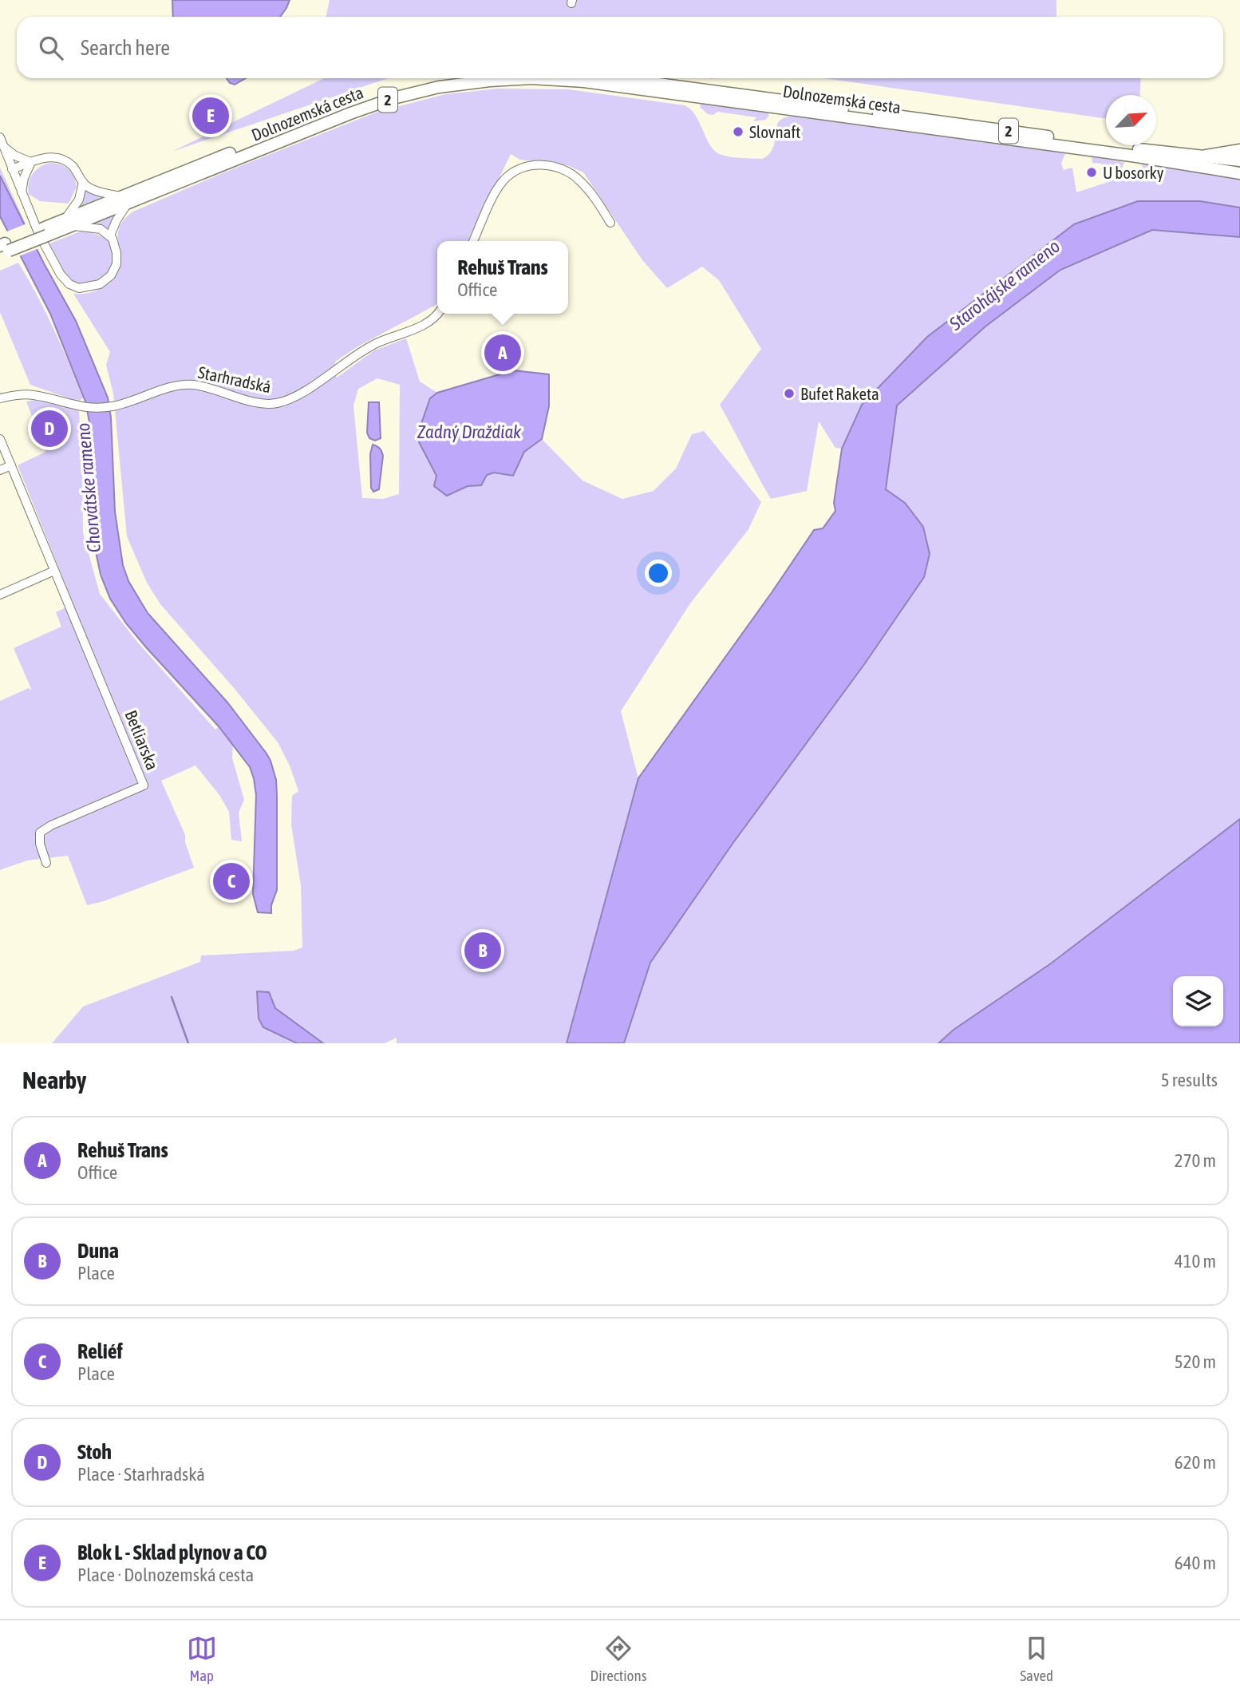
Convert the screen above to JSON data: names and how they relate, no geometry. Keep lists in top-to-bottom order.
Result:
{
  "streets": {
    "main road": ["Dolnozemská cesta", "2"],
    "street": ["Starhradská", "Betliarska"]
  },
  "water": ["Starohájske rameno", "Zadný Draždiak", "Chorvátske rameno"],
  "places": ["Slovnaft", "U bosorky", "Bufet Raketa"],
  "north": "top right",
  "page": {
    "search": "Search here",
    "pins": [
      "E",
      "A",
      "D",
      "C",
      "B"
    ],
    "popup": ["Rehuš Trans", "Office"],
    "heading": ["Nearby", "5 results"],
    "list": [
      {
        "mark": "A",
        "name": "Rehuš Trans",
        "note": "Office",
        "value": "270 m"
      },
      {
        "mark": "B",
        "name": "Duna",
        "note": "Place",
        "value": "410 m"
      },
      {
        "mark": "C",
        "name": "Reliéf",
        "note": "Place",
        "value": "520 m"
      },
      {
        "mark": "D",
        "name": "Stoh",
        "note": "Place · Starhradská",
        "value": "620 m"
      },
      {
        "mark": "E",
        "name": "Blok L - Sklad plynov a CO",
        "note": "Place · Dolnozemská cesta",
        "value": "640 m"
      }
    ],
    "nav": ["Map", "Directions", "Saved"]
  }
}
